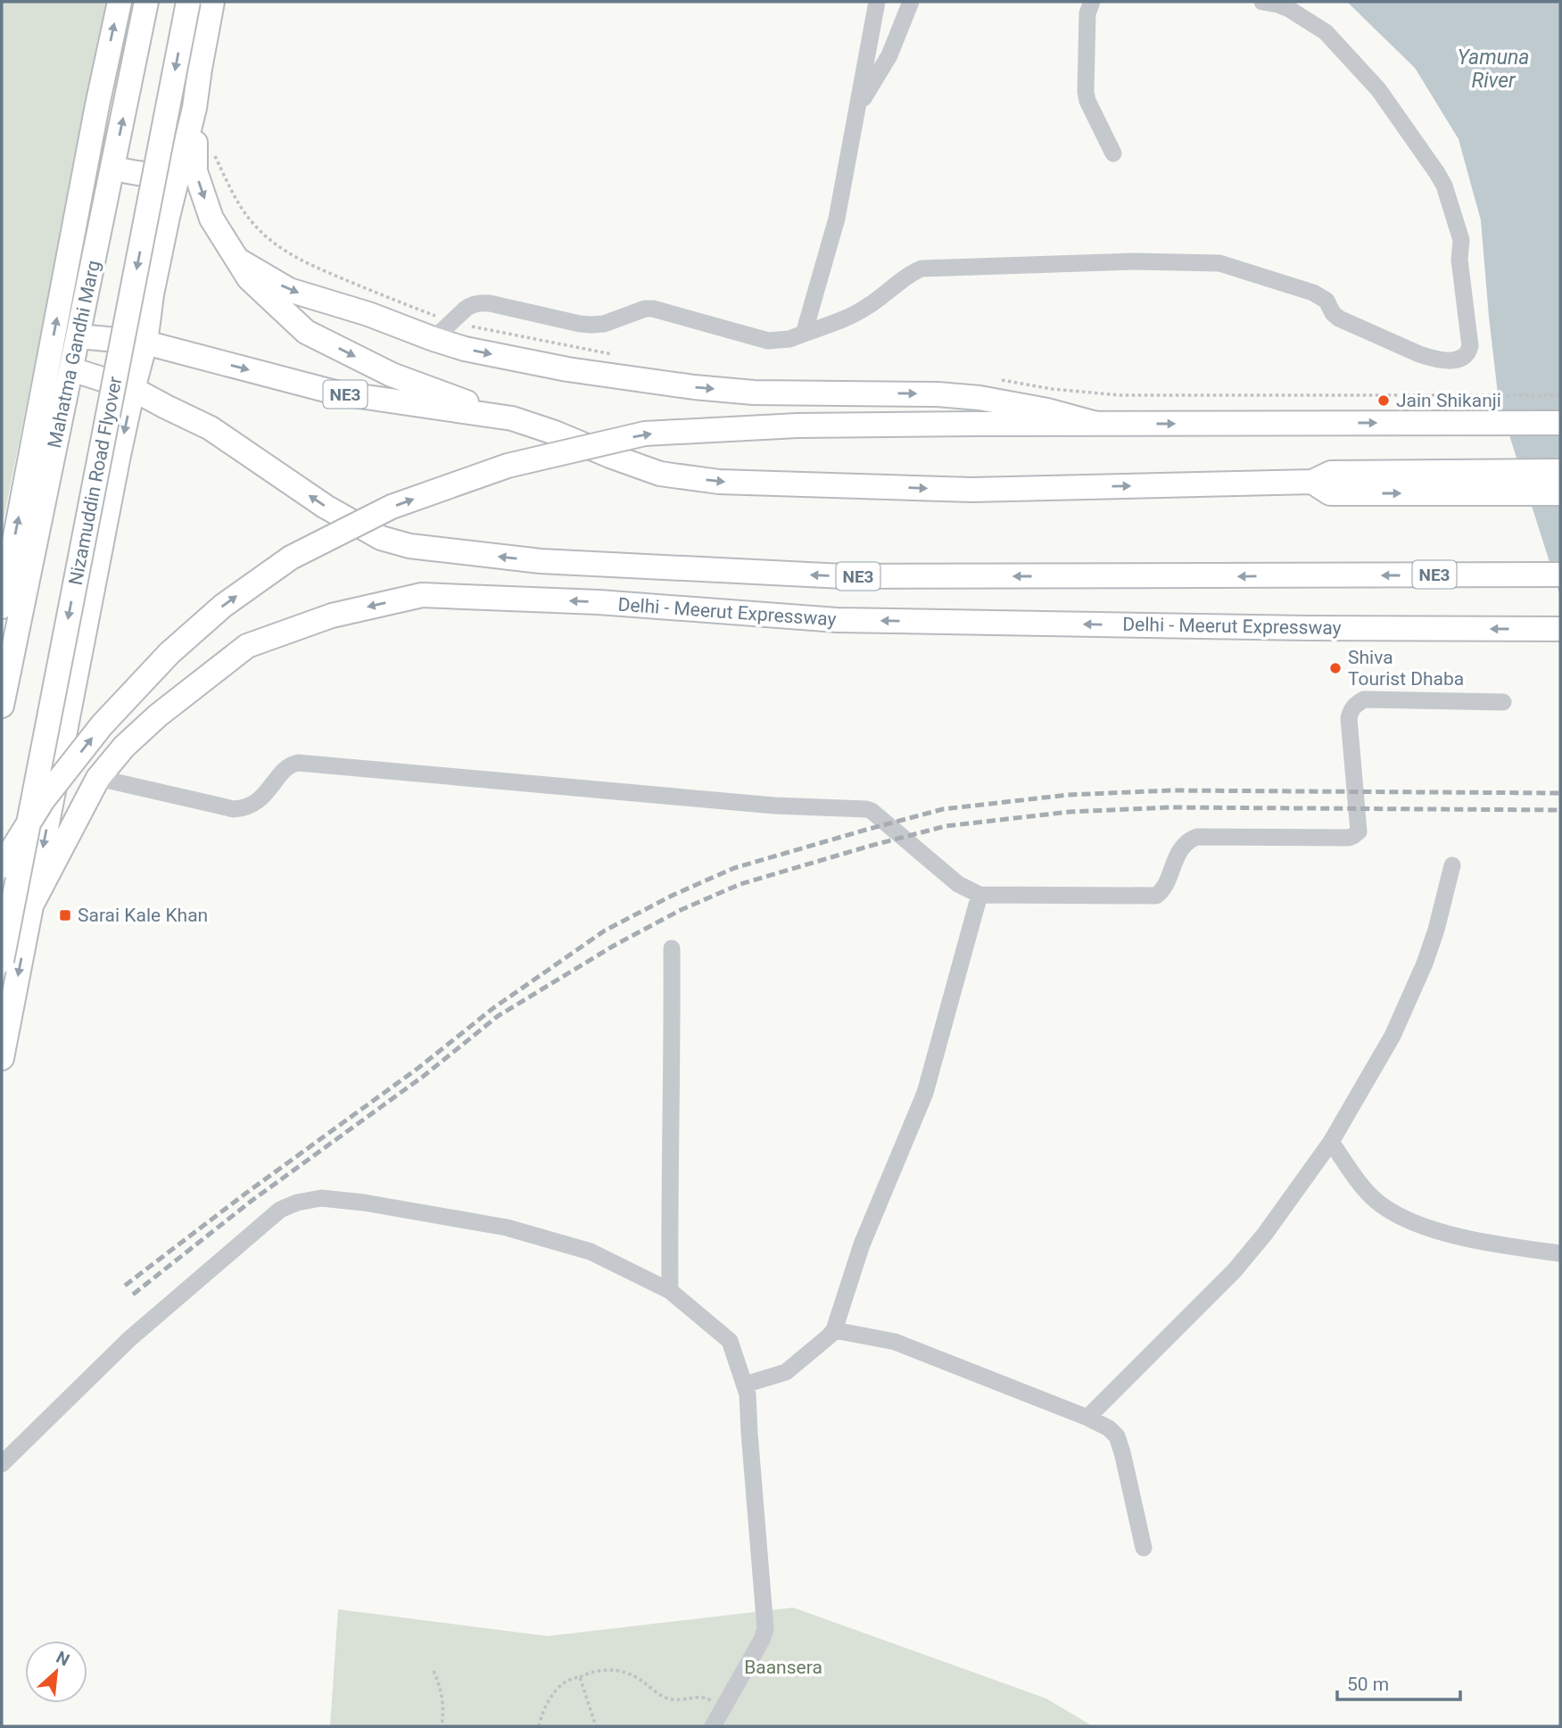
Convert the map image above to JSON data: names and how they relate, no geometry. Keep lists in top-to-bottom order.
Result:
{
  "streets": {
    "highway": [
      "Mahatma Gandhi Marg",
      "NE3",
      "Nizamuddin Road Flyover",
      "Delhi - Meerut Expressway"
    ]
  },
  "water": ["Yamuna River"],
  "parks": ["Baansera"],
  "places": {
    "other": ["Jain Shikanji", "Shiva Tourist Dhaba"],
    "transit": ["Sarai Kale Khan"]
  },
  "scale_bar": "50 m",
  "north": "top right"
}
